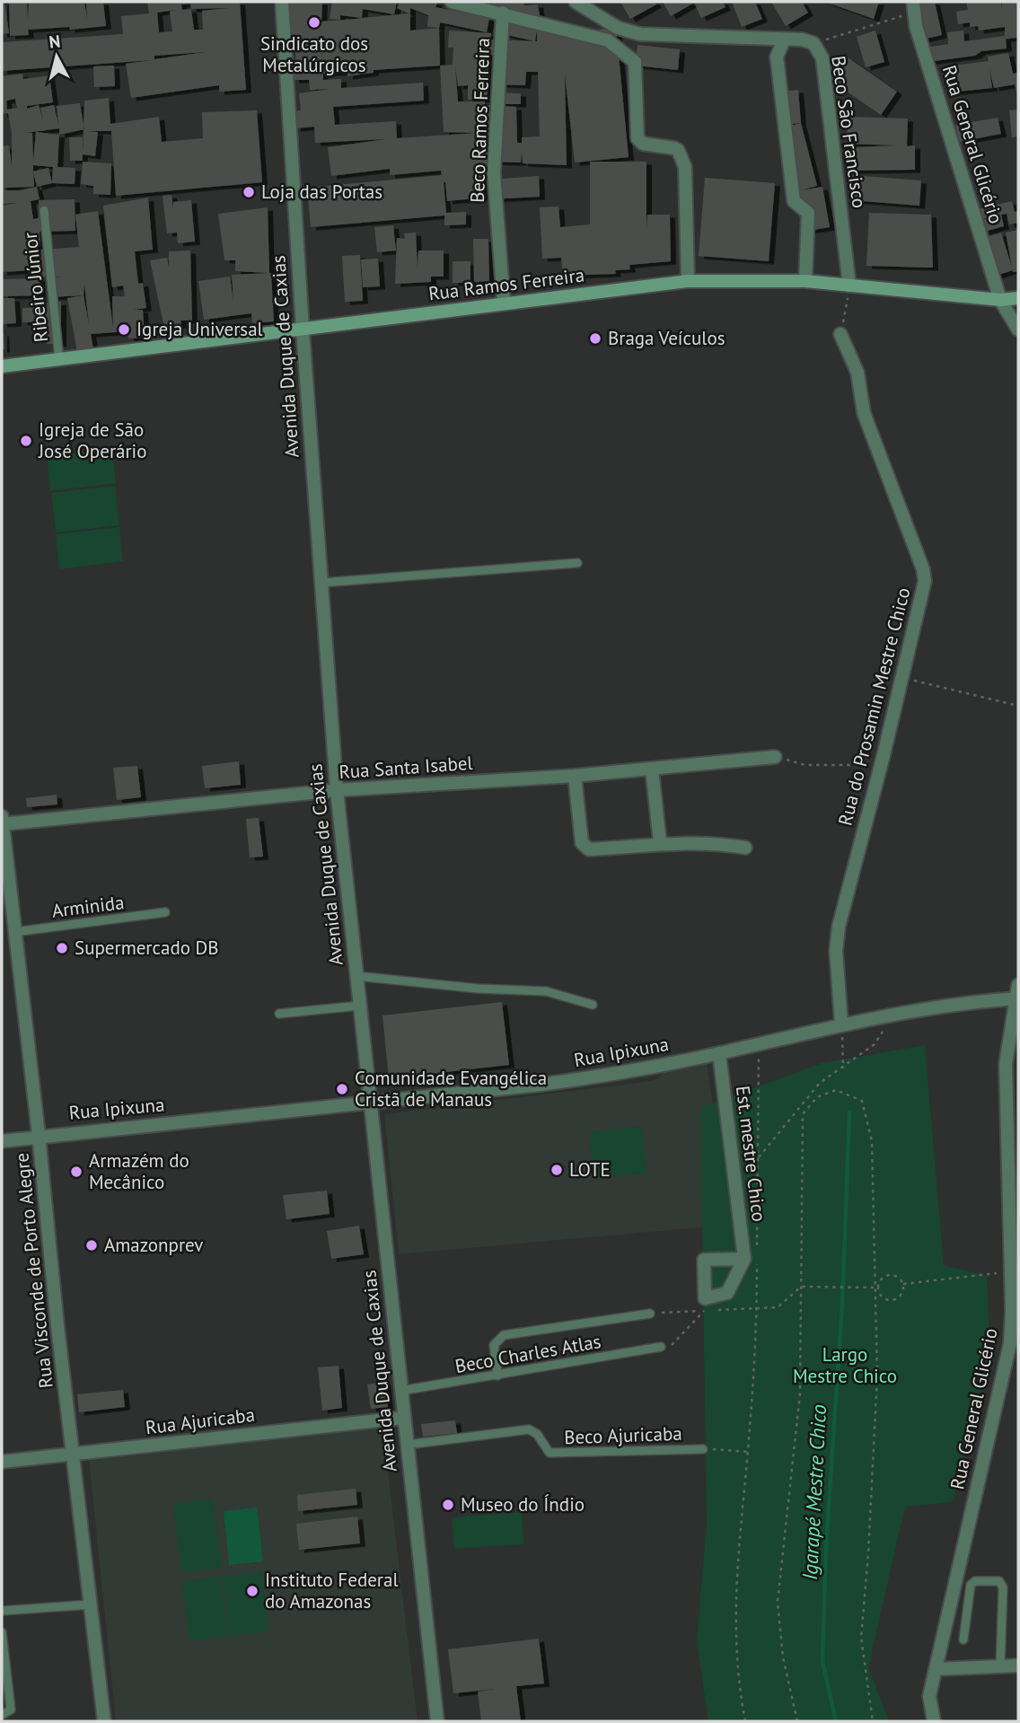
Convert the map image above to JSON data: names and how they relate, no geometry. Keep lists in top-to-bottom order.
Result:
{
  "streets": {
    "main road": ["Rua Ramos Ferreira"],
    "street": [
      "Beco Ramos Ferreira",
      "Beco São Francisco",
      "Rua General Glicério",
      "Avenida Duque de Caxias",
      "Rua do Prosamin Mestre Chico",
      "Rua Santa Isabel",
      "Rua Ipixuna",
      "Est. mestre Chico",
      "Rua Visconde de Porto Alegre",
      "Rua Ajuricaba"
    ],
    "lane": [
      "Ribeiro Júnior",
      "Arminida",
      "Beco Charles Atlas",
      "Beco Ajuricaba"
    ]
  },
  "crossings": [
    ["Beco Ramos Ferreira", "Rua Ramos Ferreira"],
    ["Beco São Francisco", "Rua Ramos Ferreira"],
    ["Rua General Glicério", "Rua Ramos Ferreira"],
    ["Rua General Glicério", "Rua Ipixuna"],
    ["Rua Ramos Ferreira", "Ribeiro Júnior"],
    ["Rua Ramos Ferreira", "Avenida Duque de Caxias"],
    ["Avenida Duque de Caxias", "Rua Santa Isabel"],
    ["Avenida Duque de Caxias", "Rua Ipixuna"],
    ["Avenida Duque de Caxias", "Beco Charles Atlas"],
    ["Avenida Duque de Caxias", "Rua Ajuricaba"],
    ["Avenida Duque de Caxias", "Beco Ajuricaba"],
    ["Rua do Prosamin Mestre Chico", "Rua Ipixuna"],
    ["Rua Santa Isabel", "Rua Visconde de Porto Alegre"],
    ["Arminida", "Rua Visconde de Porto Alegre"],
    ["Rua Ipixuna", "Est. mestre Chico"],
    ["Rua Ipixuna", "Rua Visconde de Porto Alegre"],
    ["Rua Visconde de Porto Alegre", "Rua Ajuricaba"]
  ],
  "water": ["Igarapé Mestre Chico"],
  "parks": ["Largo Mestre Chico"],
  "places": [
    "Sindicato dos Metalúrgicos",
    "Loja das Portas",
    "Igreja Universal",
    "Braga Veículos",
    "Igreja de São José Operário",
    "Supermercado DB",
    "Comunidade Evangélica Cristã de Manaus",
    "LOTE",
    "Armazém do Mecânico",
    "Amazonprev",
    "Museo do Índio",
    "Instituto Federal do Amazonas"
  ],
  "north": "top"
}
